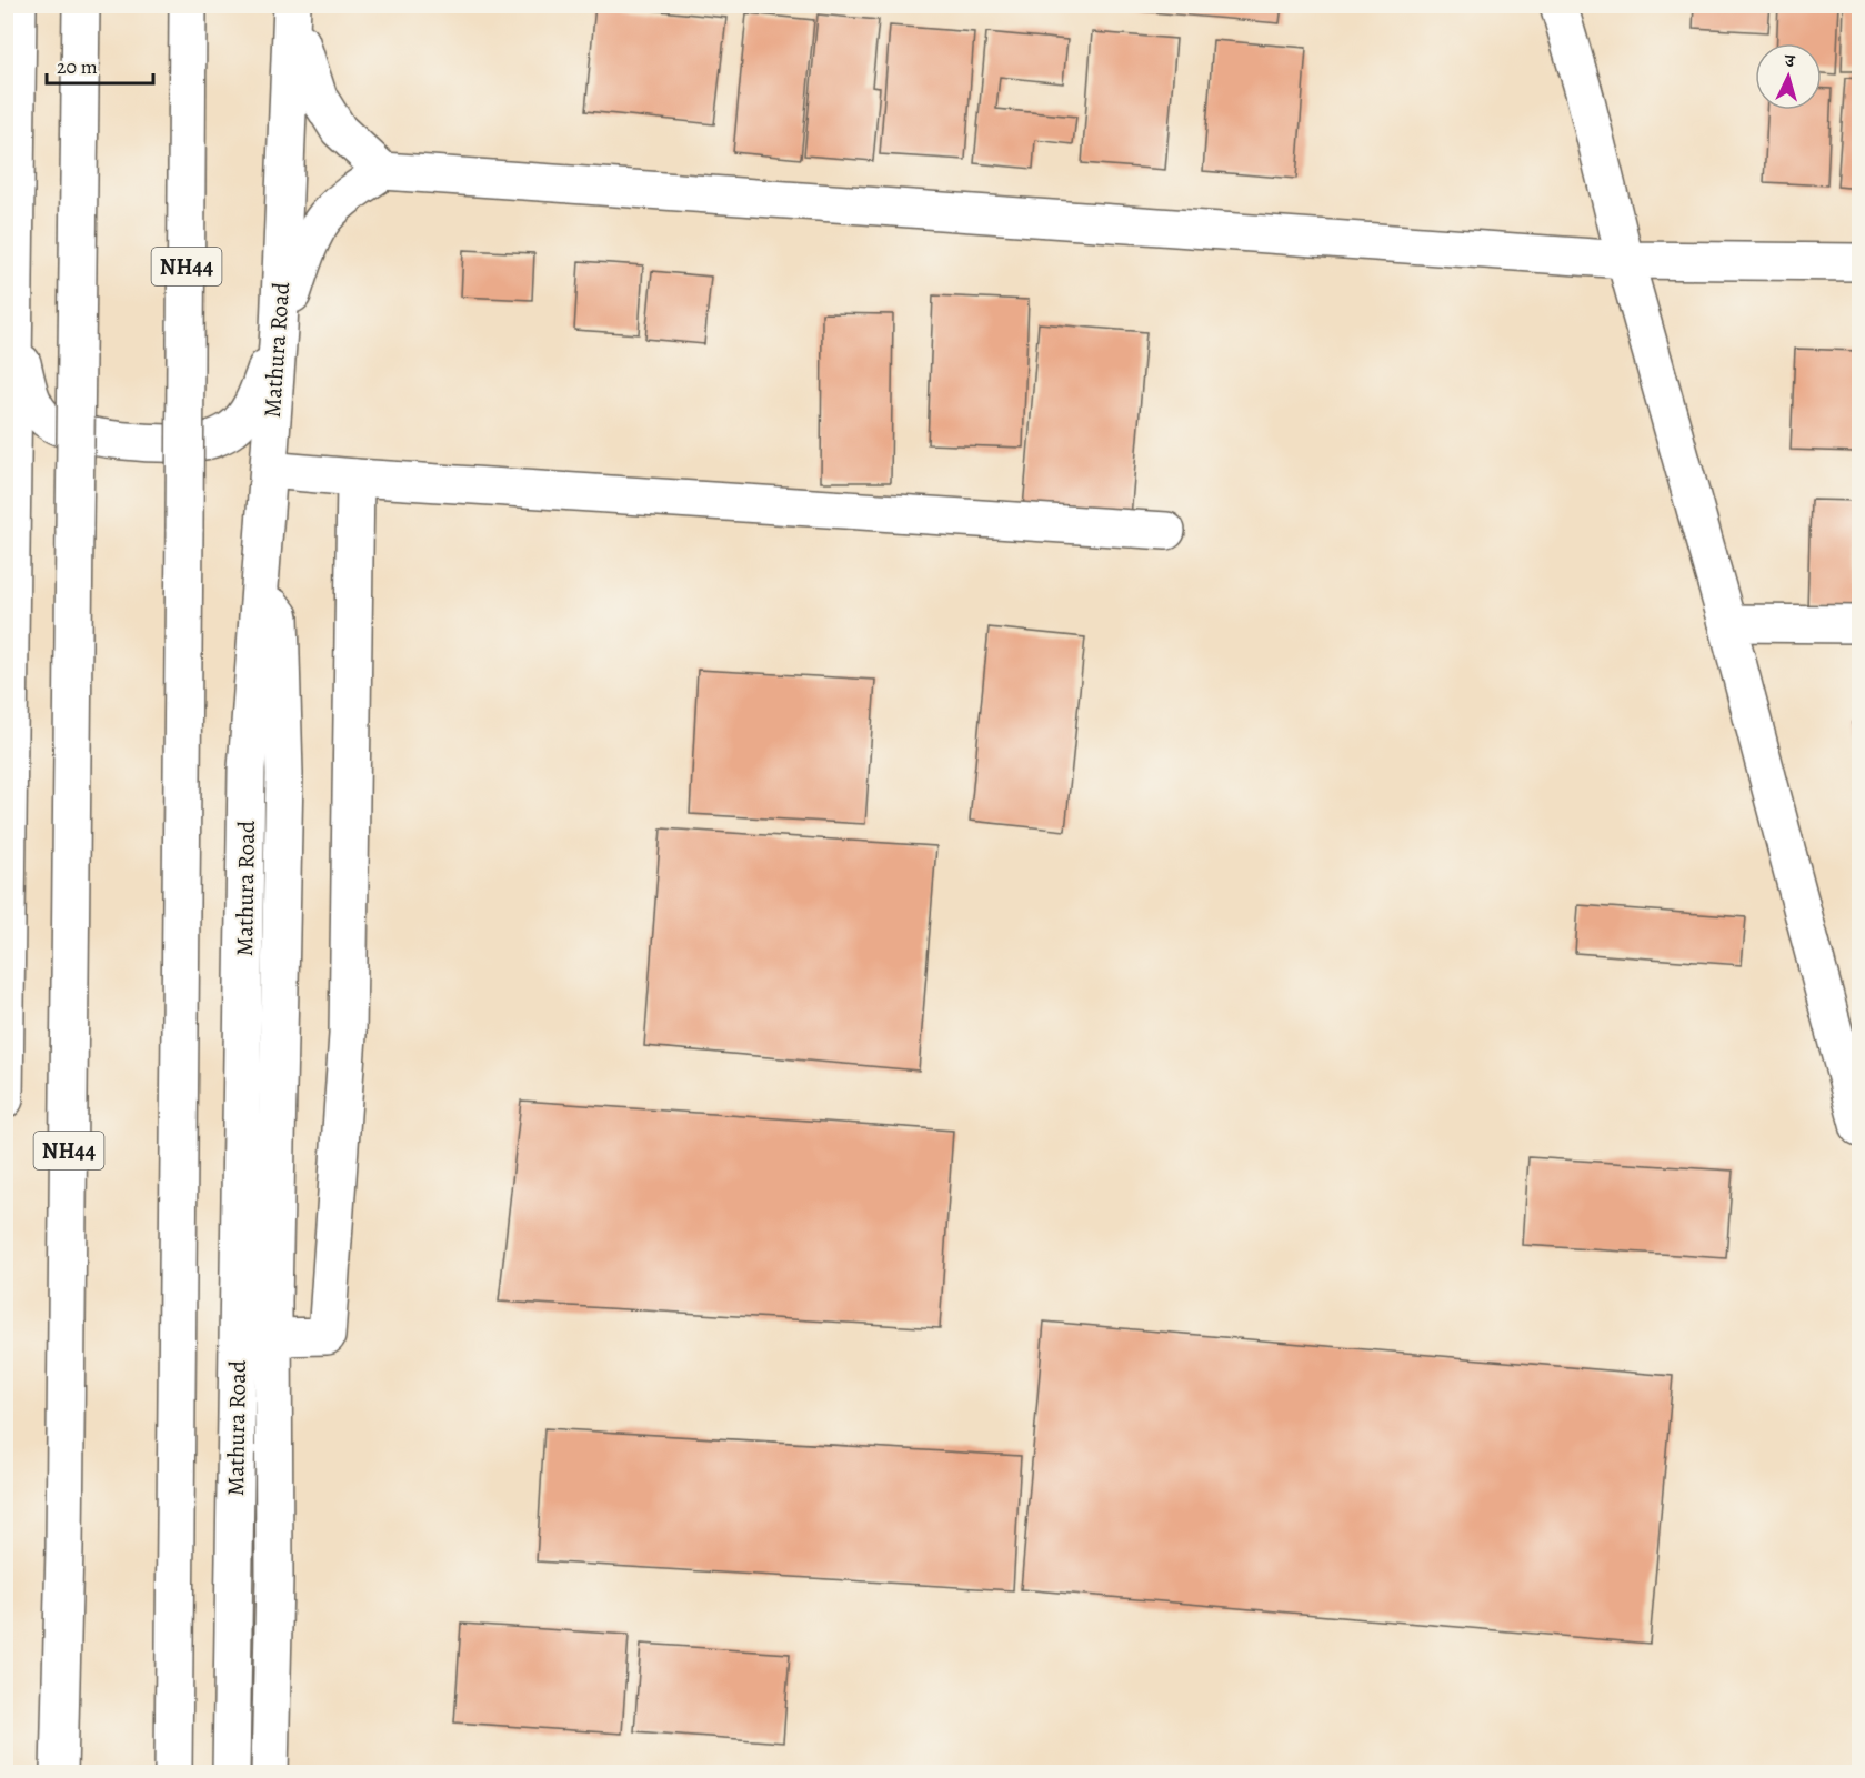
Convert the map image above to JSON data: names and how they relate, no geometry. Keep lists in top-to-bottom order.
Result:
{
  "streets": {
    "main road": ["NH44", "Mathura Road"]
  },
  "scale_bar": "20 m",
  "north": "top"
}
